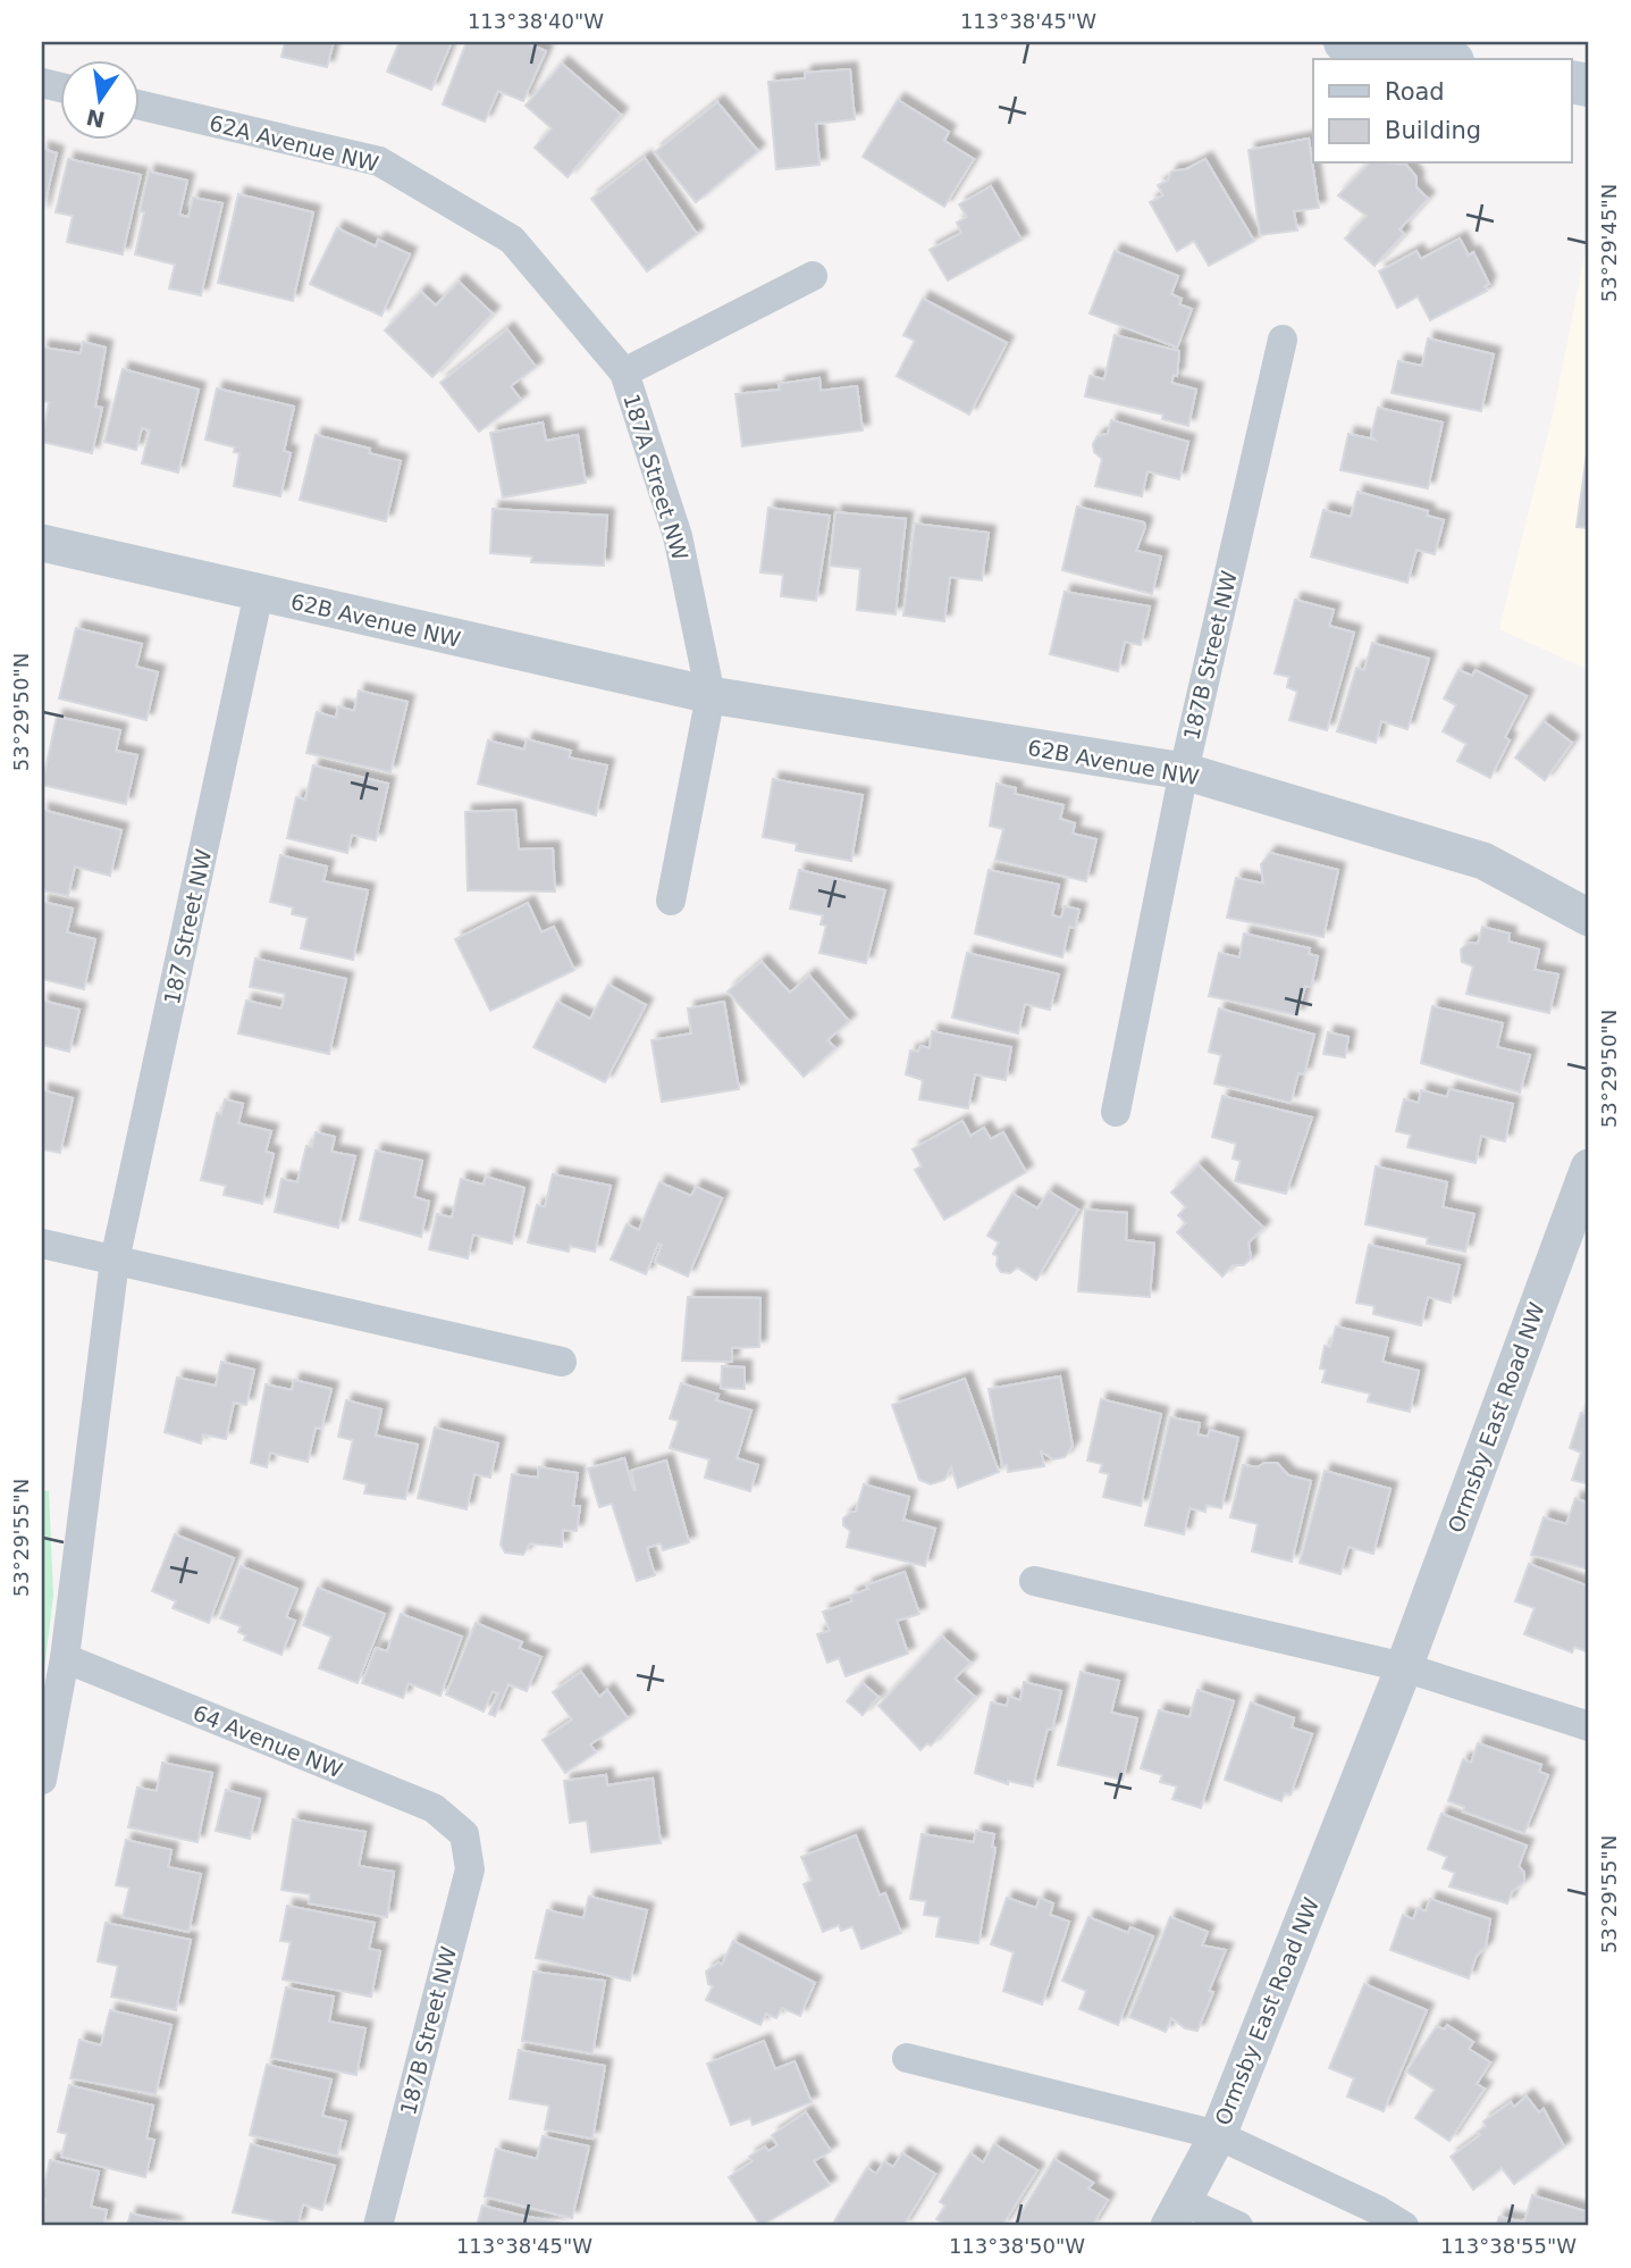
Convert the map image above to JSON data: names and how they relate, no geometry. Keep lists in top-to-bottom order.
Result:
{
  "streets": {
    "street": [
      "62A Avenue NW",
      "187A Street NW",
      "62B Avenue NW",
      "187B Street NW",
      "187 Street NW",
      "Ormsby East Road NW",
      "64 Avenue NW"
    ]
  },
  "crossings": [
    ["62A Avenue NW", "187A Street NW"],
    ["187A Street NW", "62B Avenue NW"],
    ["62B Avenue NW", "187B Street NW"],
    ["62B Avenue NW", "187 Street NW"],
    ["187B Street NW", "64 Avenue NW"],
    ["187 Street NW", "64 Avenue NW"]
  ],
  "legend": ["Road", "Building"],
  "north": "bottom",
  "coordinates": [
    "113°38'40\"W",
    "113°38'45\"W",
    "53°29'45\"N",
    "53°29'50\"N",
    "53°29'55\"N",
    "113°38'50\"W",
    "113°38'55\"W"
  ]
}
